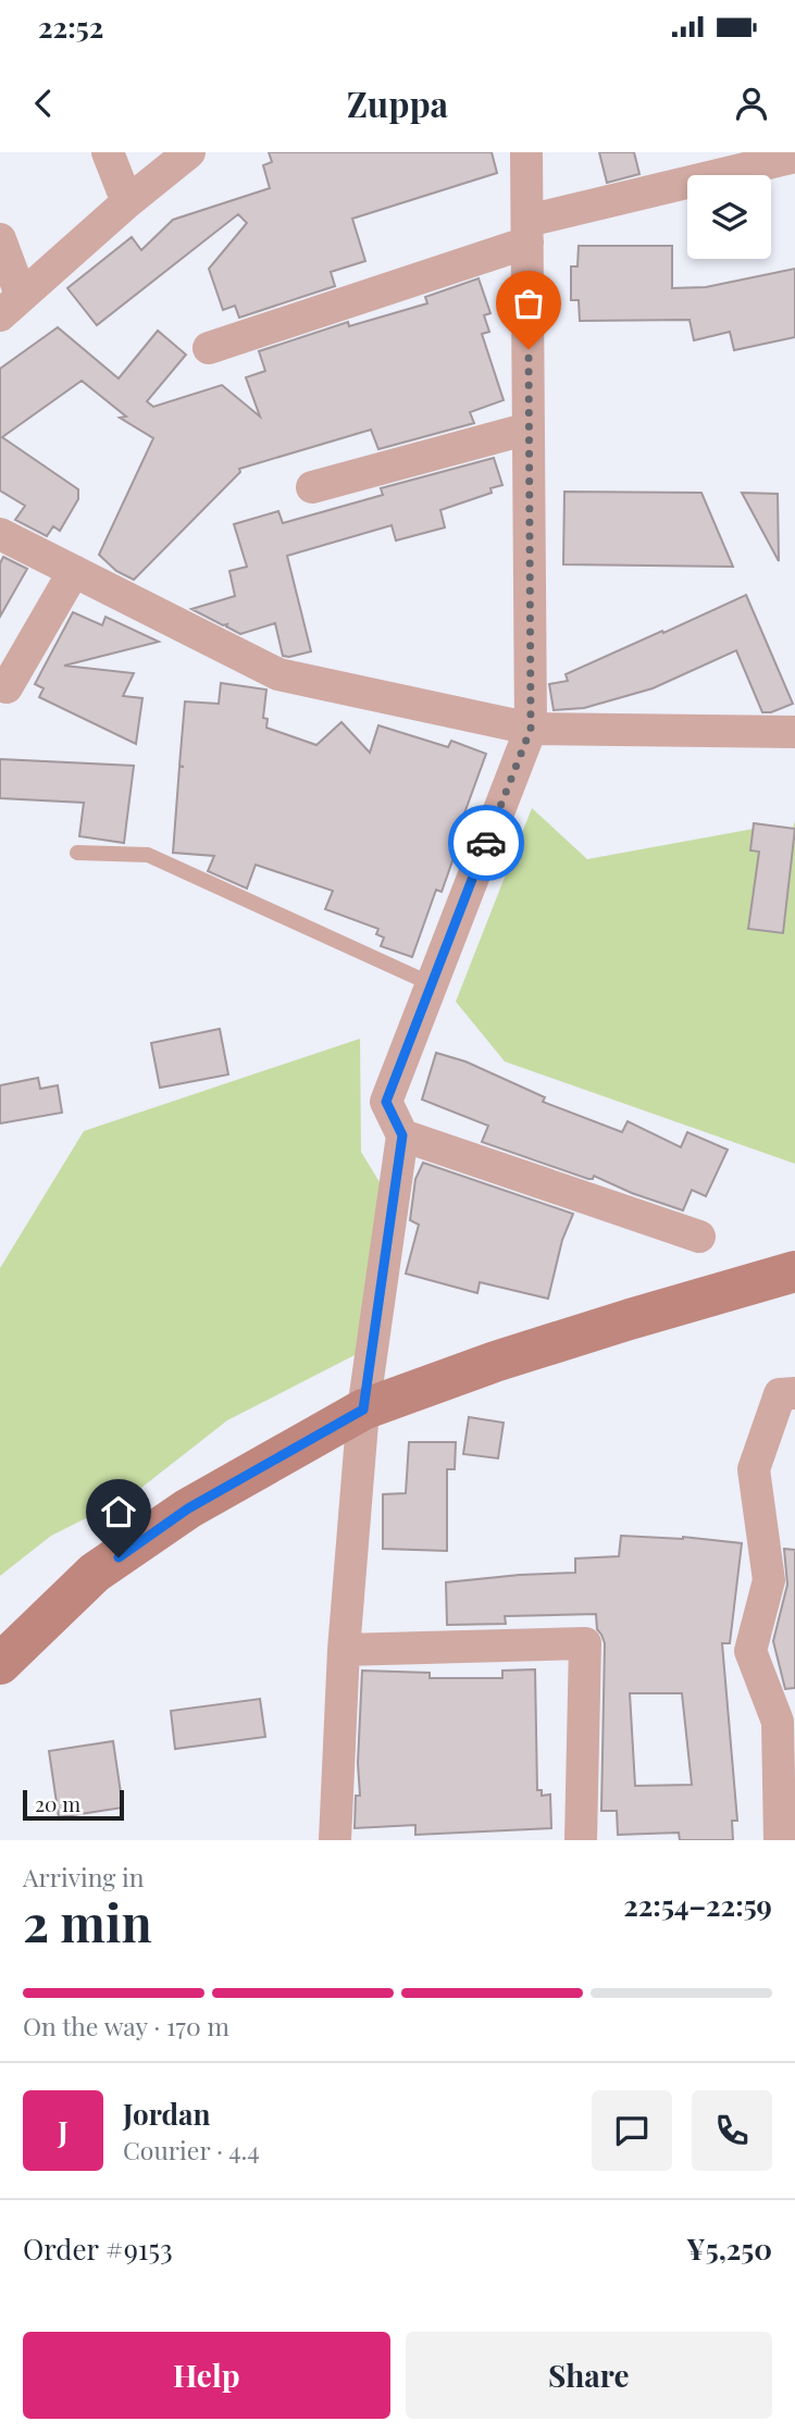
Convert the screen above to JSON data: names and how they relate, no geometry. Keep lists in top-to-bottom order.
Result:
{
  "scale_bar": "20 m",
  "page": {
    "status": "22:52",
    "header": "Zuppa",
    "scale": "20 m",
    "heading": ["2 min", "Arriving in", "22:54–22:59"],
    "panel": [
      "Jordan",
      "Courier · 4.4",
      "Order #9153",
      "¥5,250"
    ],
    "bar": "On the way · 170 m",
    "round": "J",
    "buttons": ["Help", "Share"]
  }
}
